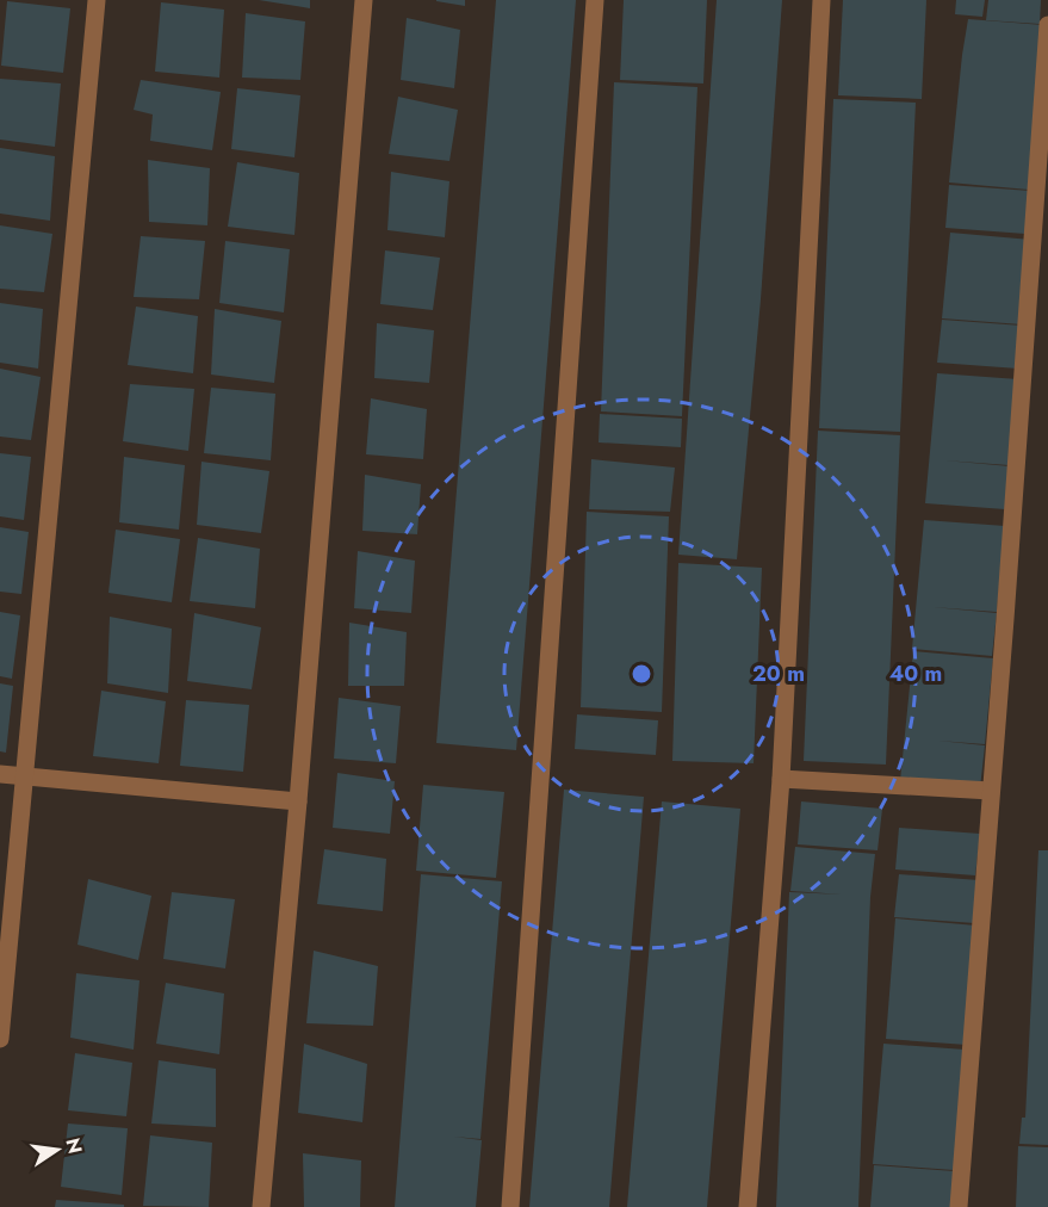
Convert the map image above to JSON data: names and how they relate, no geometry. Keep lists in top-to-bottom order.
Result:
{
  "north": "right",
  "rings": ["20 m", "40 m"]
}
